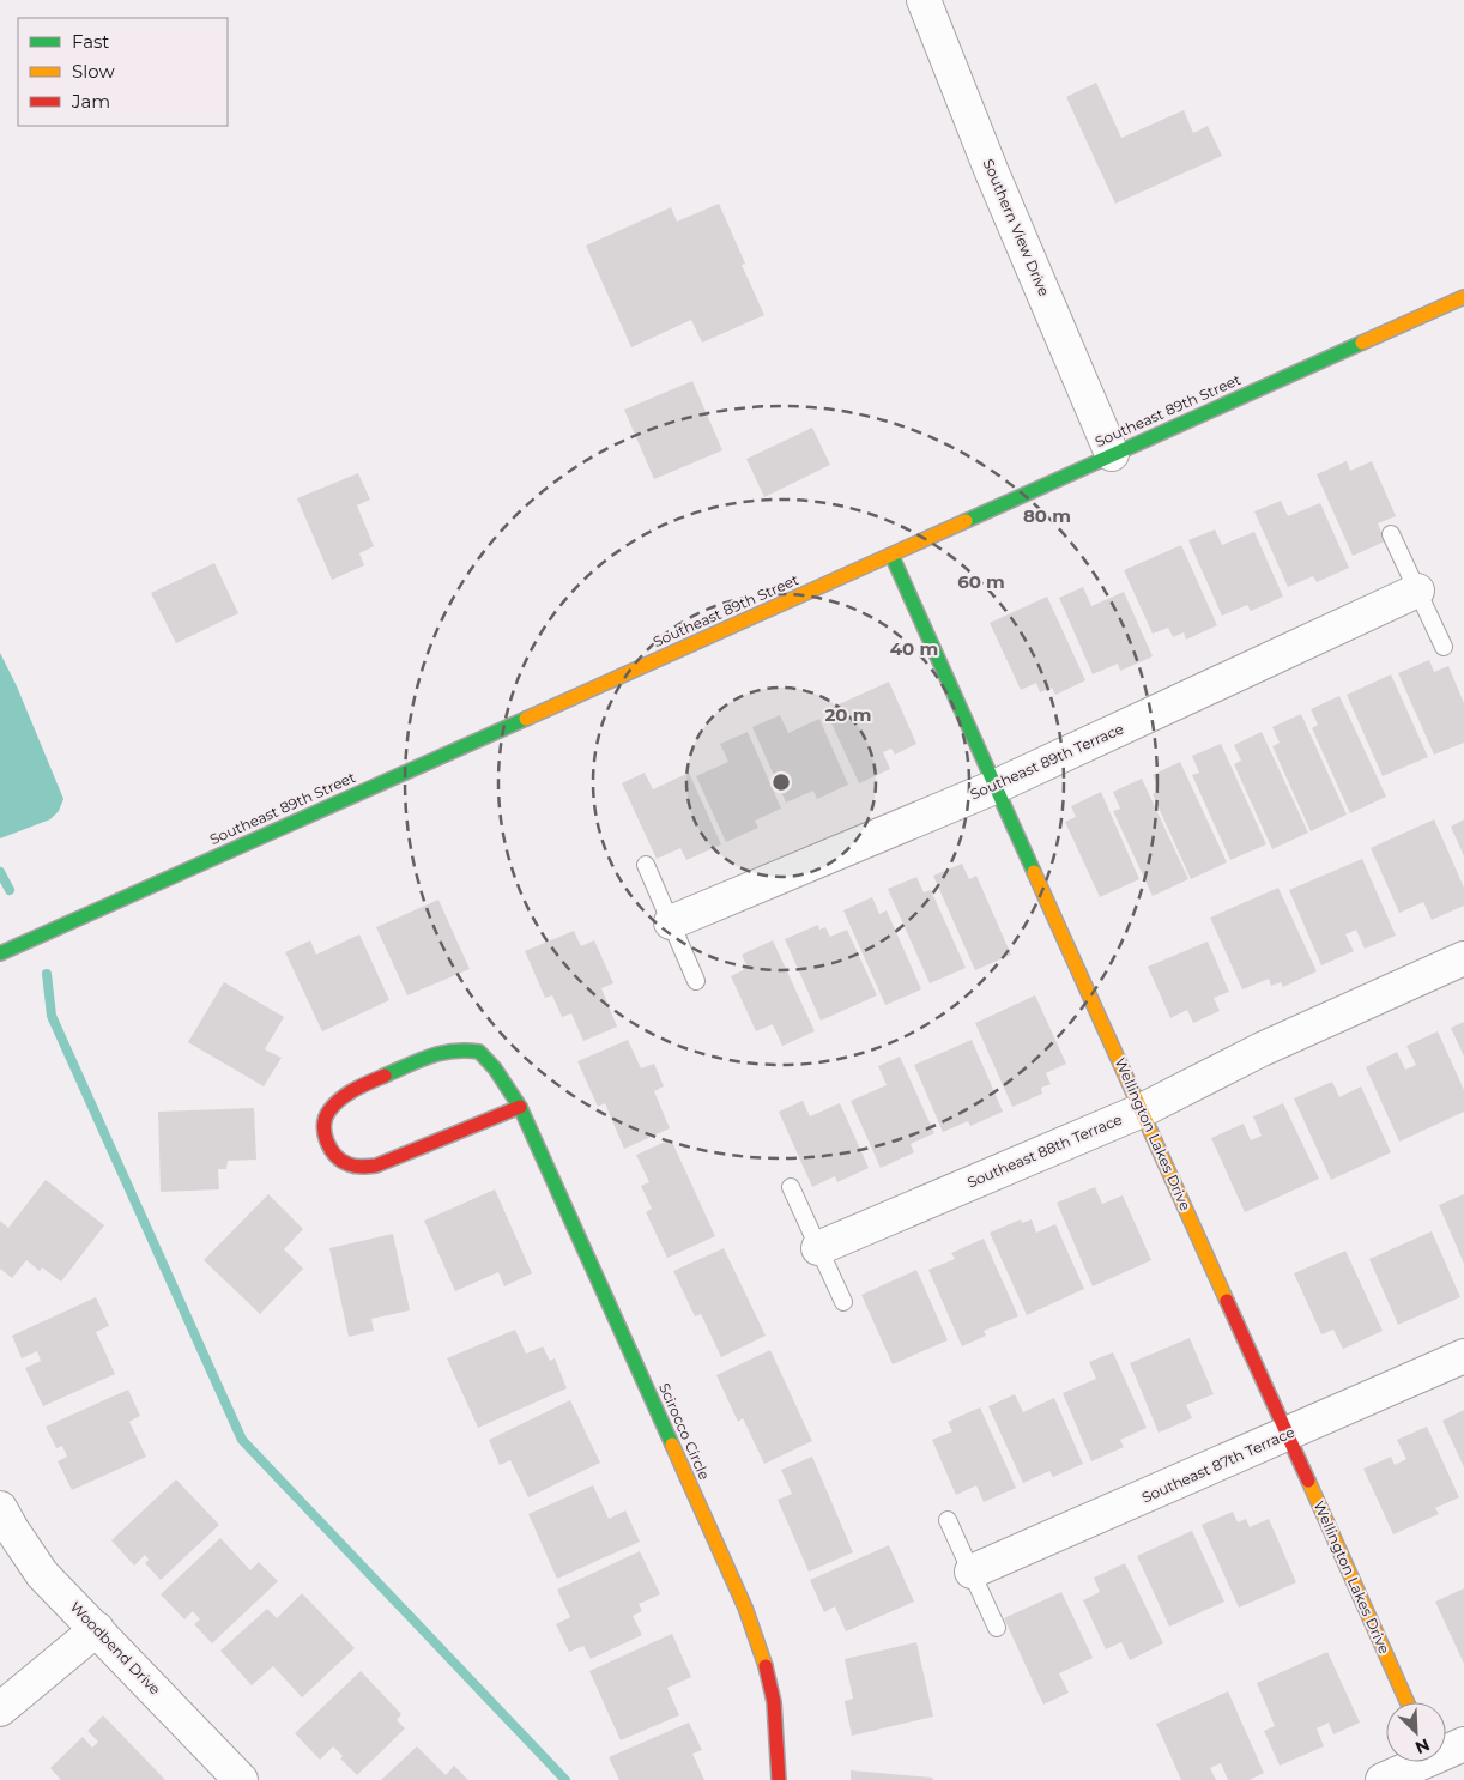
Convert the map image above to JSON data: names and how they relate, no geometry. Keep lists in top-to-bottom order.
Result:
{
  "streets": {
    "street": [
      "Southern View Drive",
      "Southeast 89th Street",
      "Southeast 89th Terrace",
      "Wellington Lakes Drive",
      "Southeast 88th Terrace",
      "Scirocco Circle",
      "Southeast 87th Terrace",
      "Woodbend Drive"
    ]
  },
  "crossings": [
    ["Southern View Drive", "Southeast 89th Street"],
    ["Southeast 89th Street", "Wellington Lakes Drive"],
    ["Southeast 89th Terrace", "Wellington Lakes Drive"],
    ["Wellington Lakes Drive", "Southeast 88th Terrace"],
    ["Wellington Lakes Drive", "Southeast 87th Terrace"]
  ],
  "legend": ["Fast", "Slow", "Jam"],
  "north": "bottom right",
  "rings": [
    "80 m",
    "60 m",
    "40 m",
    "20 m"
  ]
}
